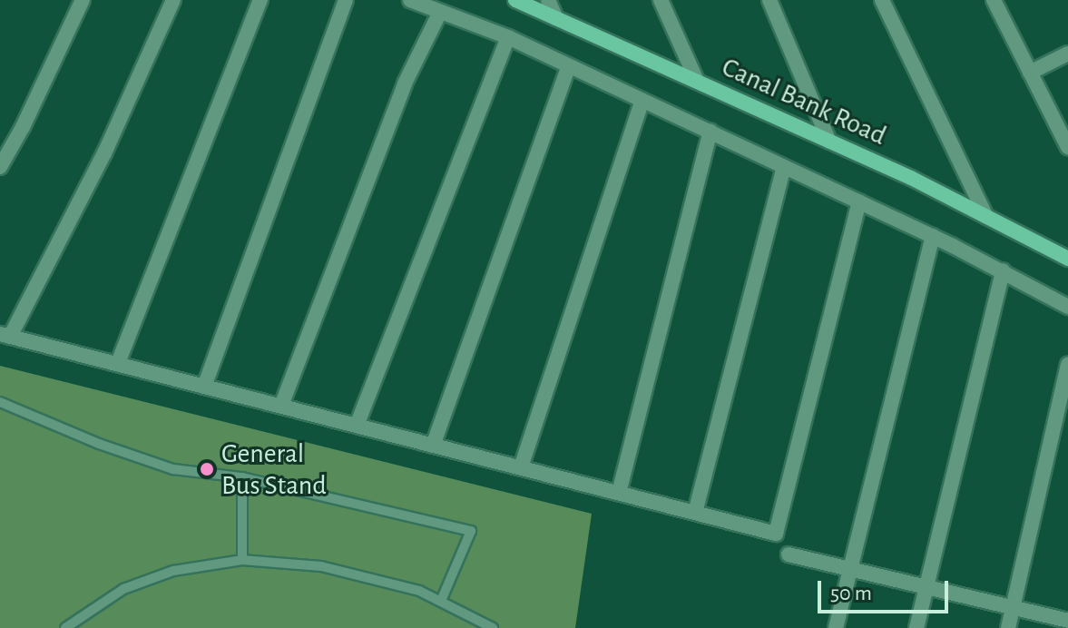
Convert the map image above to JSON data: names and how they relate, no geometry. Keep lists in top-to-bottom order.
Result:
{
  "streets": {
    "street": ["Canal Bank Road"]
  },
  "places": ["General Bus Stand"],
  "scale_bar": "50 m"
}
